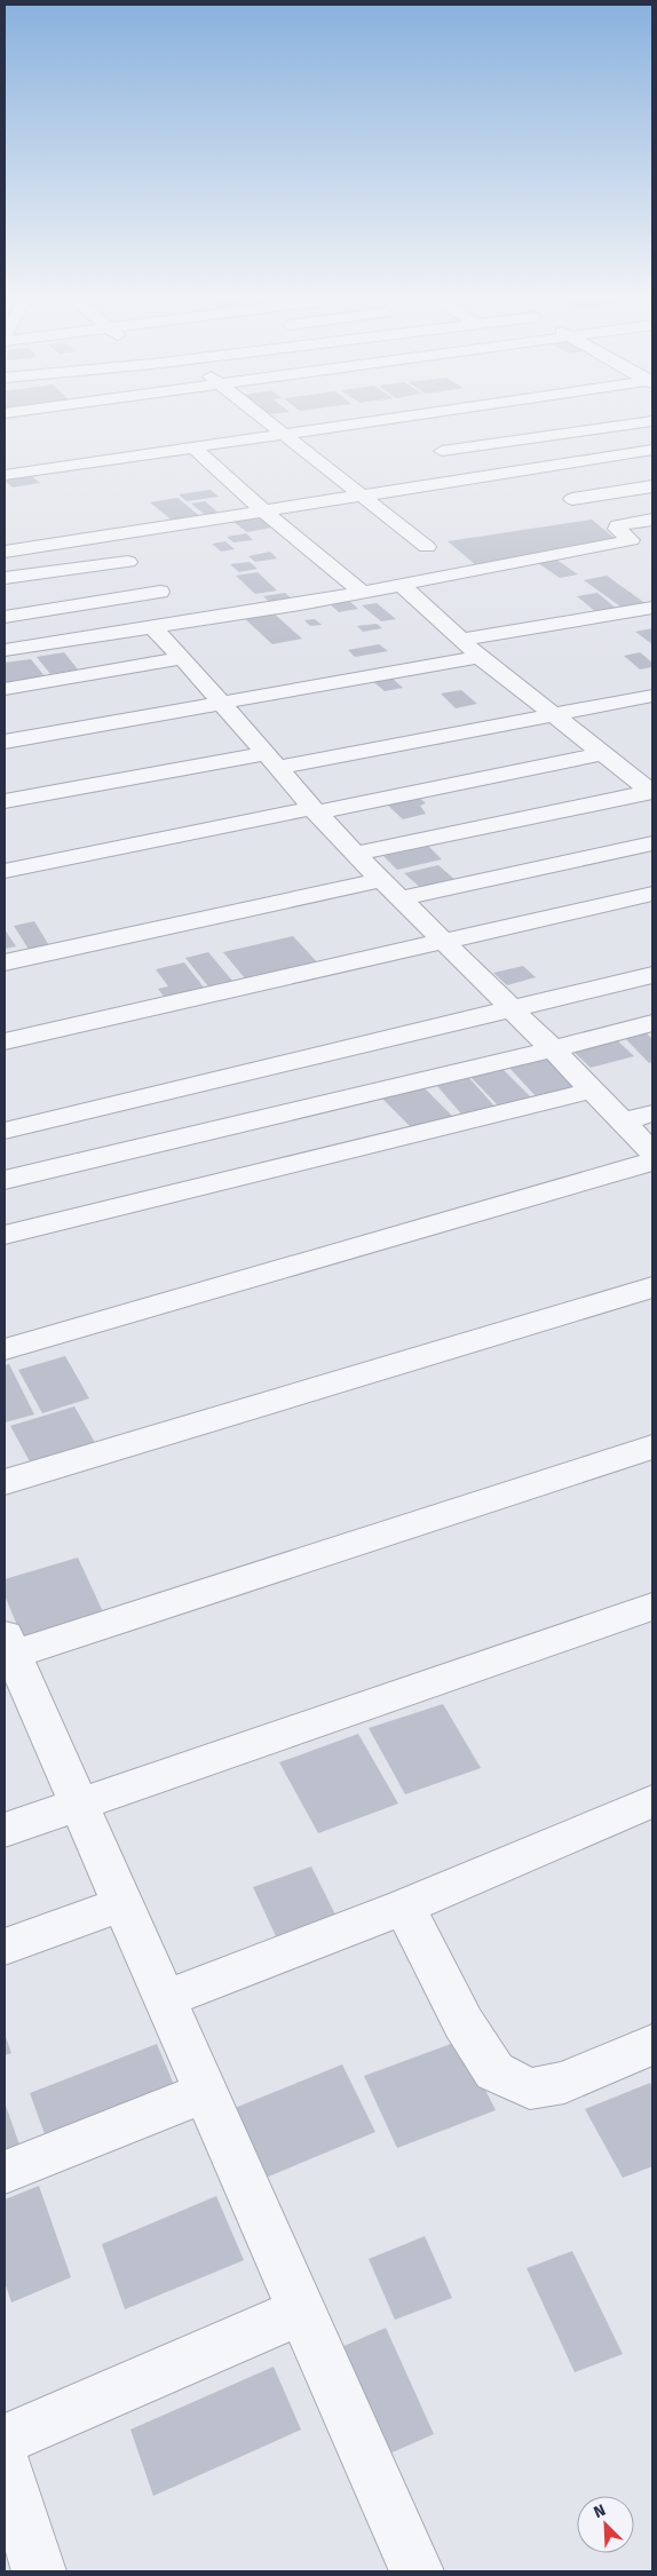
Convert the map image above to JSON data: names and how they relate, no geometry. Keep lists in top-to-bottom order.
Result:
{
  "north": "top left"
}
